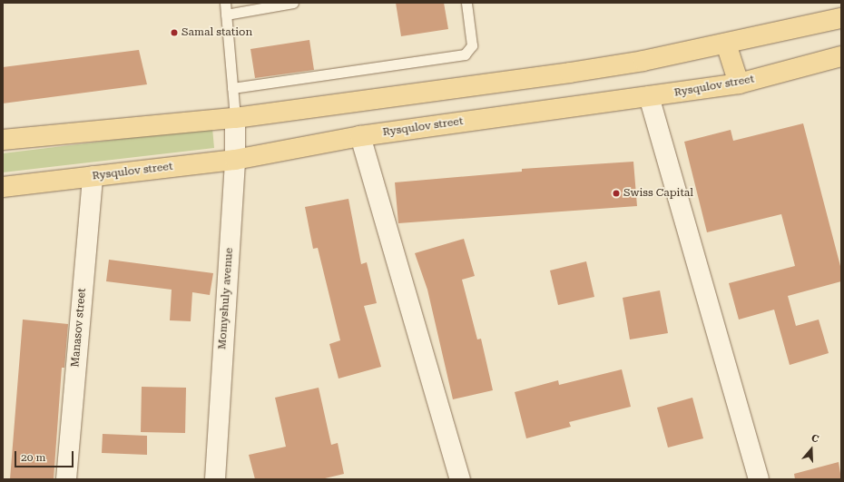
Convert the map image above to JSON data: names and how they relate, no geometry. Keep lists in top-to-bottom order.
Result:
{
  "streets": {
    "main road": ["Rysqulov street"],
    "street": ["Momyshuly avenue", "Manasov street"]
  },
  "crossings": [
    ["Rysqulov street", "Momyshuly avenue"],
    ["Rysqulov street", "Manasov street"]
  ],
  "places": ["Samal station", "Swiss Capital"],
  "scale_bar": "20 m",
  "north": "top"
}
